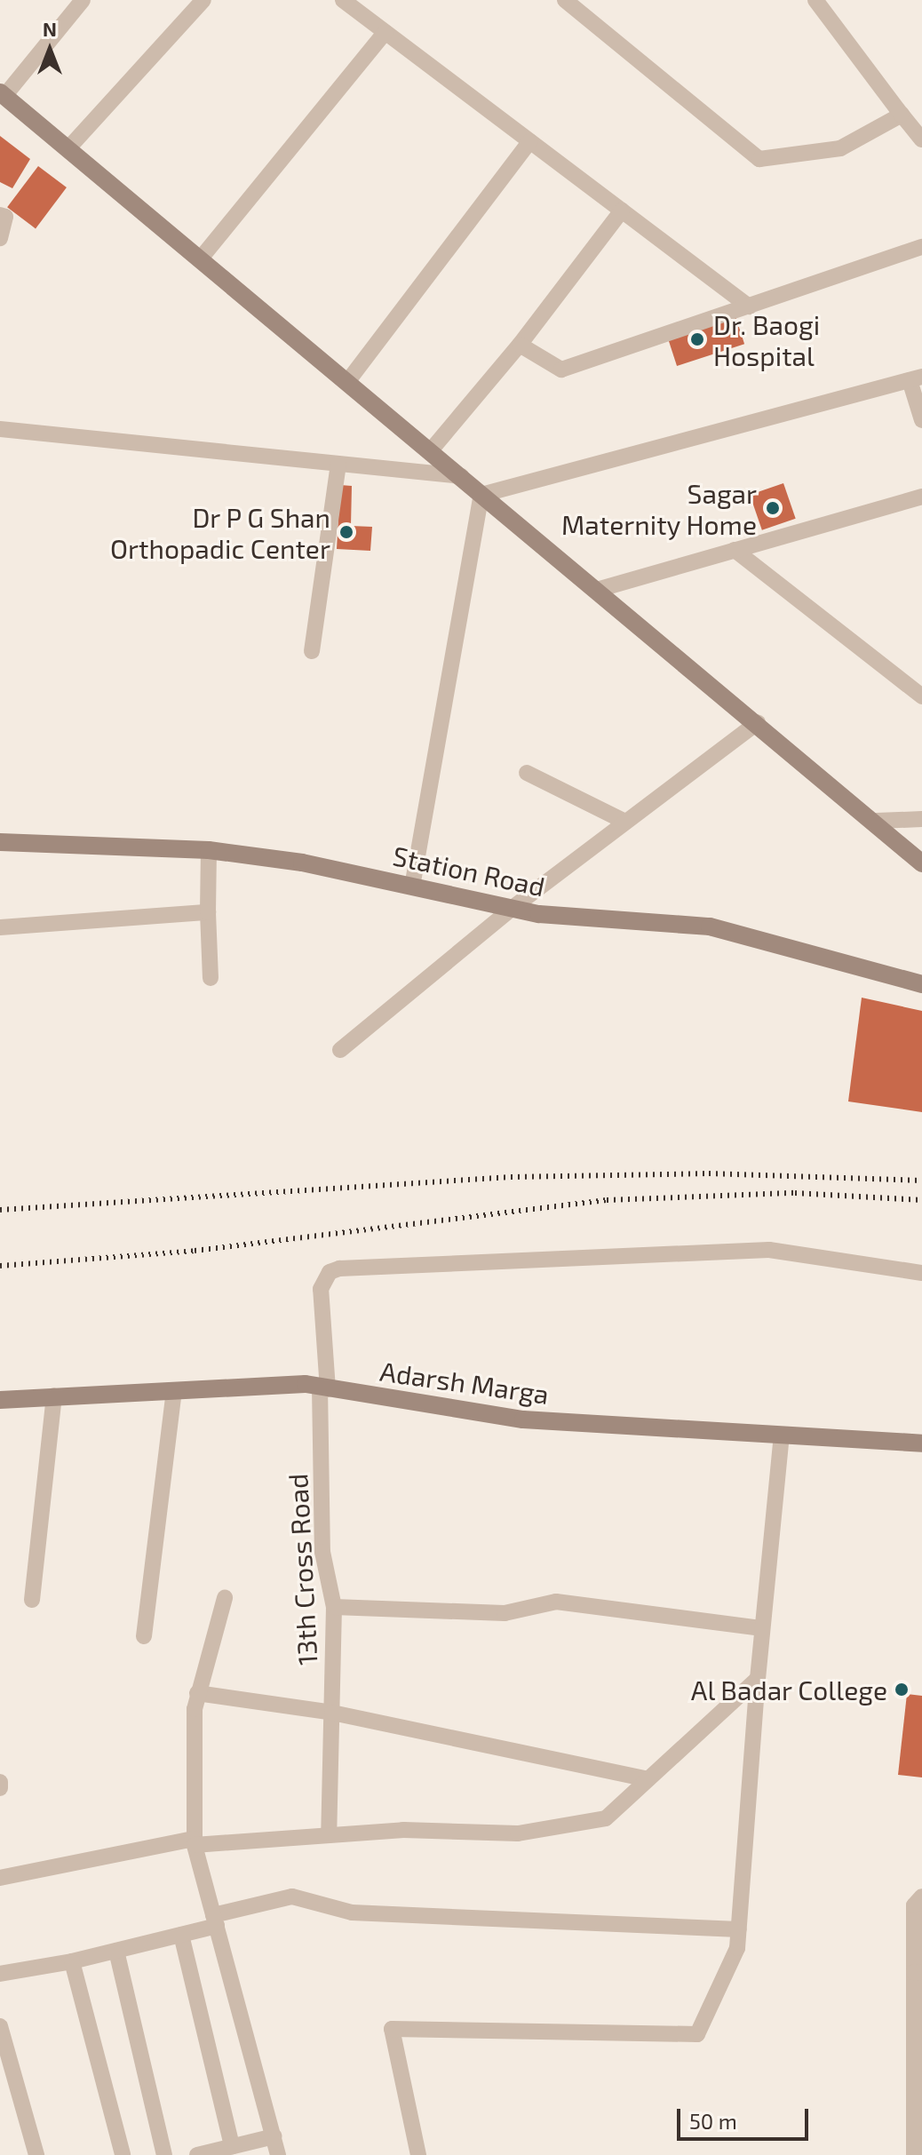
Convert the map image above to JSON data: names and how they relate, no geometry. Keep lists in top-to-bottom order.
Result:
{
  "streets": {
    "main road": ["Station Road", "Adarsh Marga"],
    "street": ["13th Cross Road"]
  },
  "crossings": [
    ["Adarsh Marga", "13th Cross Road"]
  ],
  "places": [
    "Dr. Baogi Hospital",
    "Sagar Maternity Home",
    "Dr P G Shan Orthopadic Center",
    "Al Badar College"
  ],
  "scale_bar": "50 m",
  "north": "top"
}
